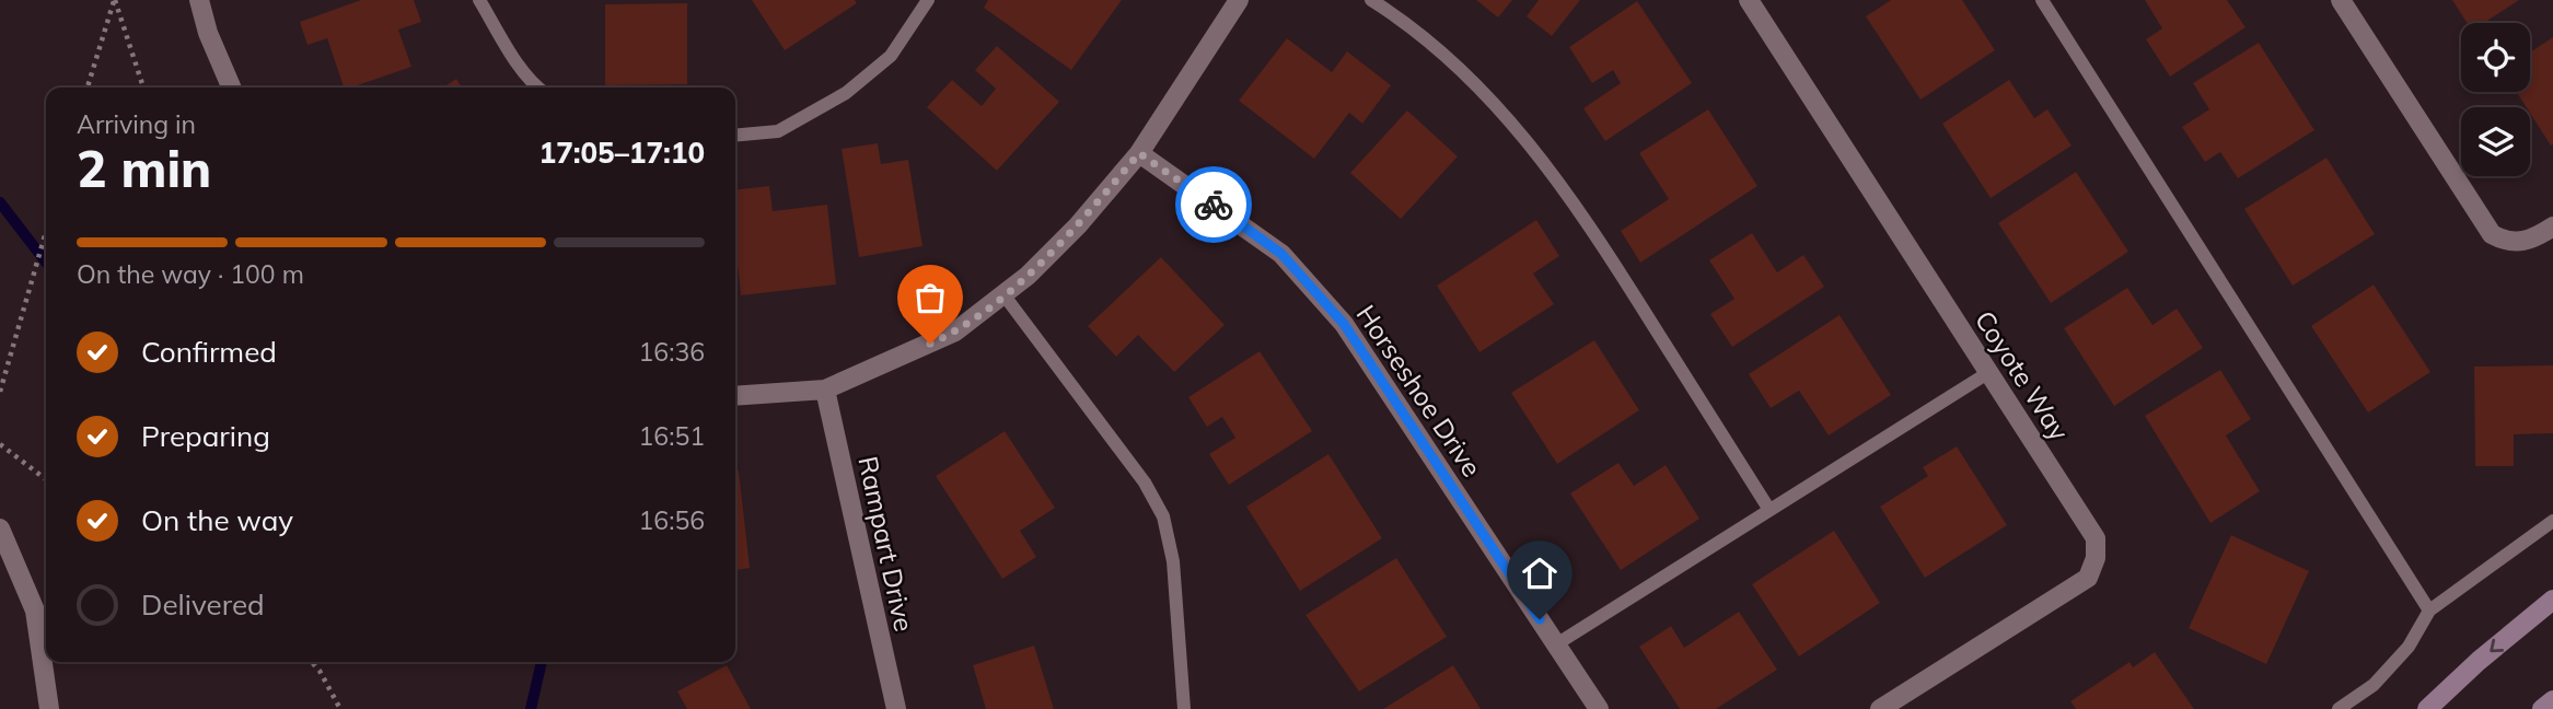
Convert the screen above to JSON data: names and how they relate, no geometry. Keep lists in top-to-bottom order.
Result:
{
  "streets": {
    "street": ["Coyote Way", "Horseshoe Drive", "Rampart Drive"]
  },
  "page": {
    "heading": ["2 min", "Arriving in", "17:05–17:10"],
    "bar": "On the way · 100 m",
    "list": [
      ["Confirmed", "16:36"],
      ["Preparing", "16:51"],
      ["On the way", "16:56"],
      "Delivered"
    ]
  }
}
